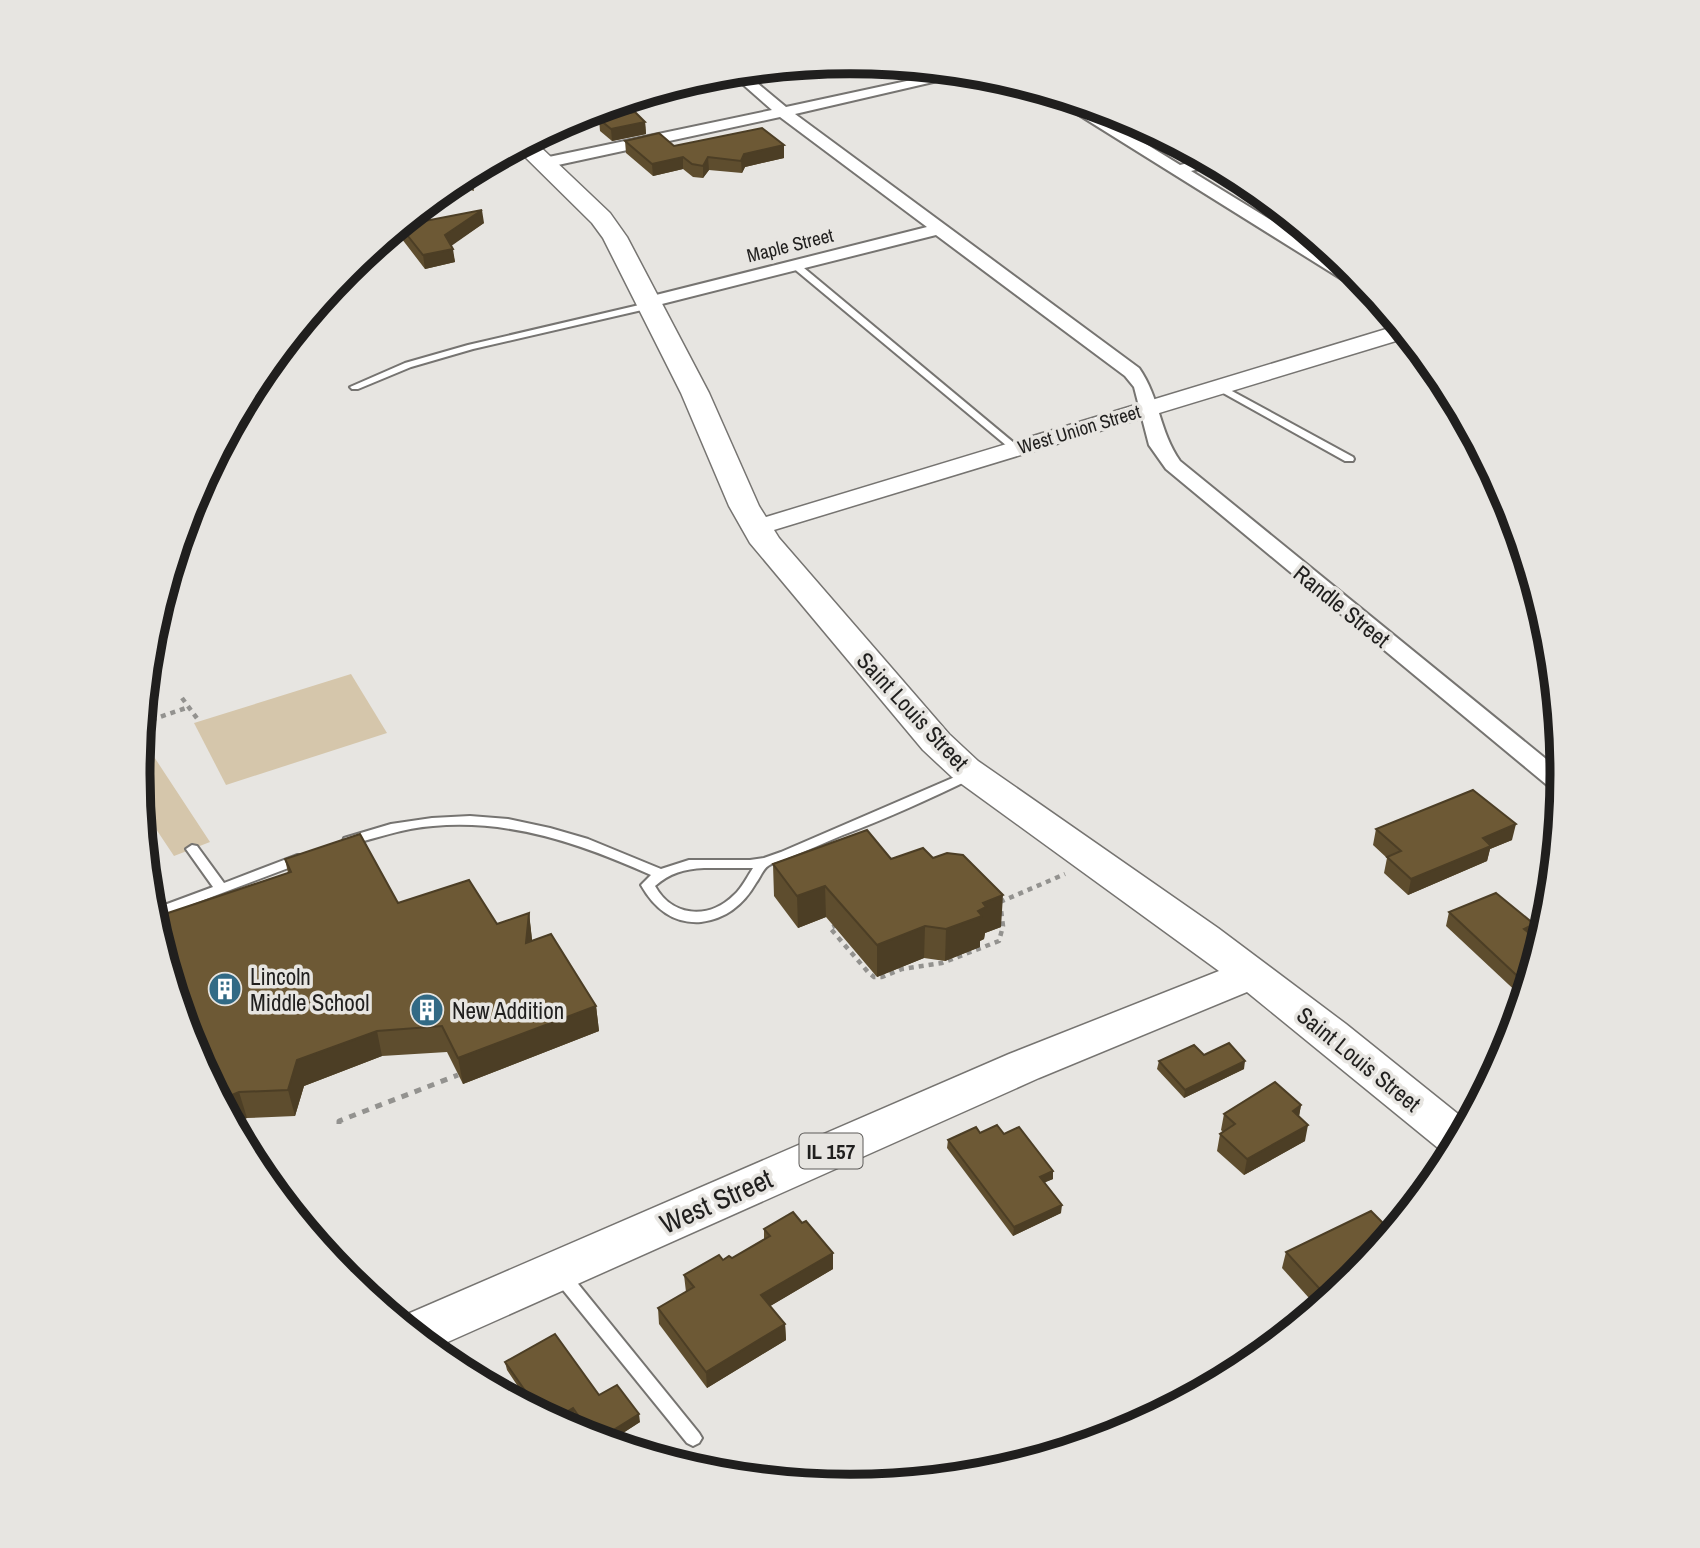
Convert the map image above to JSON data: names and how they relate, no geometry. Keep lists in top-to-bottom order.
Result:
{
  "streets": {
    "main road": ["Saint Louis Street", "IL 157", "West Street"],
    "street": ["Maple Street", "West Union Street", "Randle Street"]
  },
  "crossings": [
    ["Maple Street", "Randle Street"],
    ["Maple Street", "Saint Louis Street"],
    ["West Union Street", "Randle Street"],
    ["West Union Street", "Saint Louis Street"],
    ["Saint Louis Street", "West Street"]
  ],
  "places": {
    "building": ["Lincoln Middle School", "New Addition"]
  }
}
